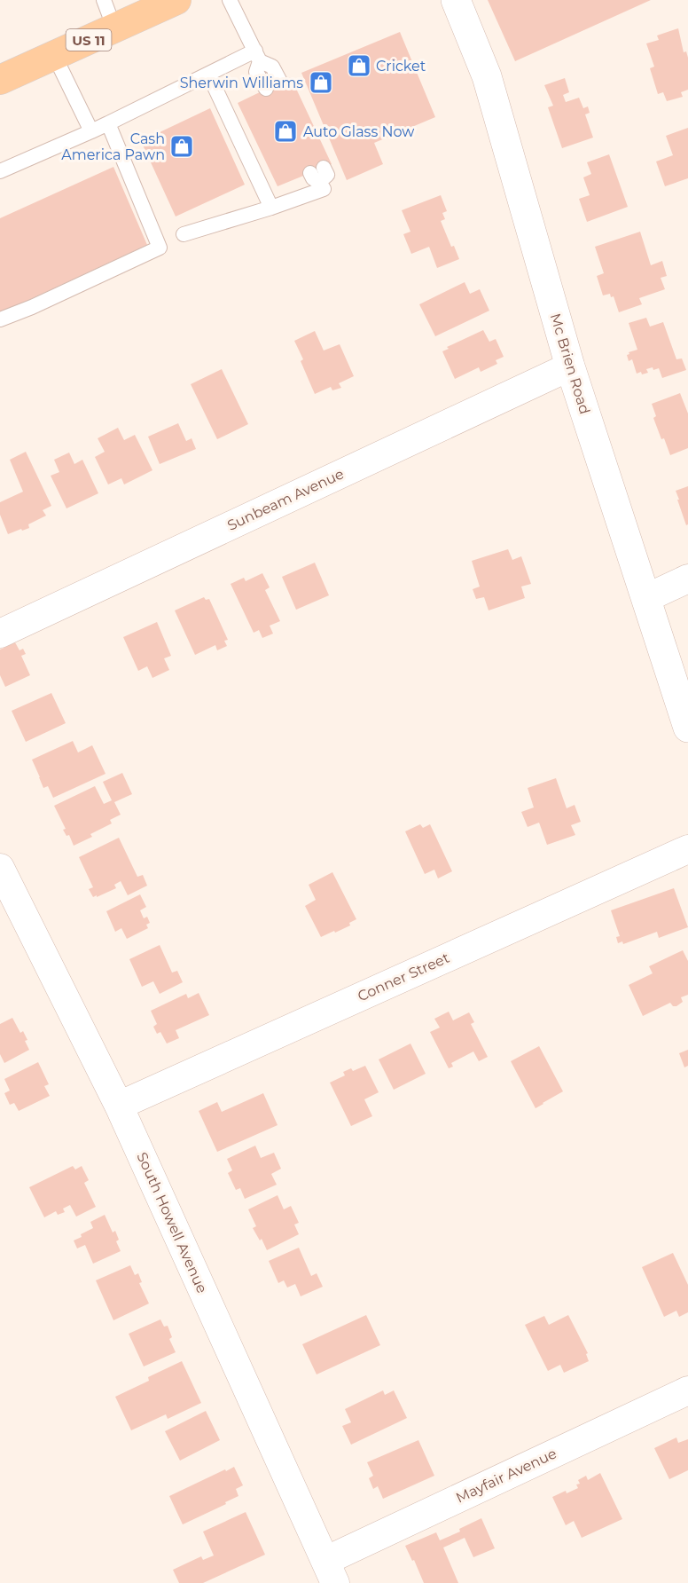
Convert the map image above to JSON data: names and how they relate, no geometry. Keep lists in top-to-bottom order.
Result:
{
  "streets": {
    "main road": ["US 11"],
    "street": [
      "Mc Brien Road",
      "Sunbeam Avenue",
      "Conner Street",
      "South Howell Avenue",
      "Mayfair Avenue"
    ]
  },
  "crossings": [
    ["Mc Brien Road", "Sunbeam Avenue"],
    ["Conner Street", "South Howell Avenue"],
    ["South Howell Avenue", "Mayfair Avenue"]
  ],
  "places": {
    "shop": [
      "Cricket",
      "Sherwin Williams",
      "Auto Glass Now",
      "Cash America Pawn"
    ]
  }
}
